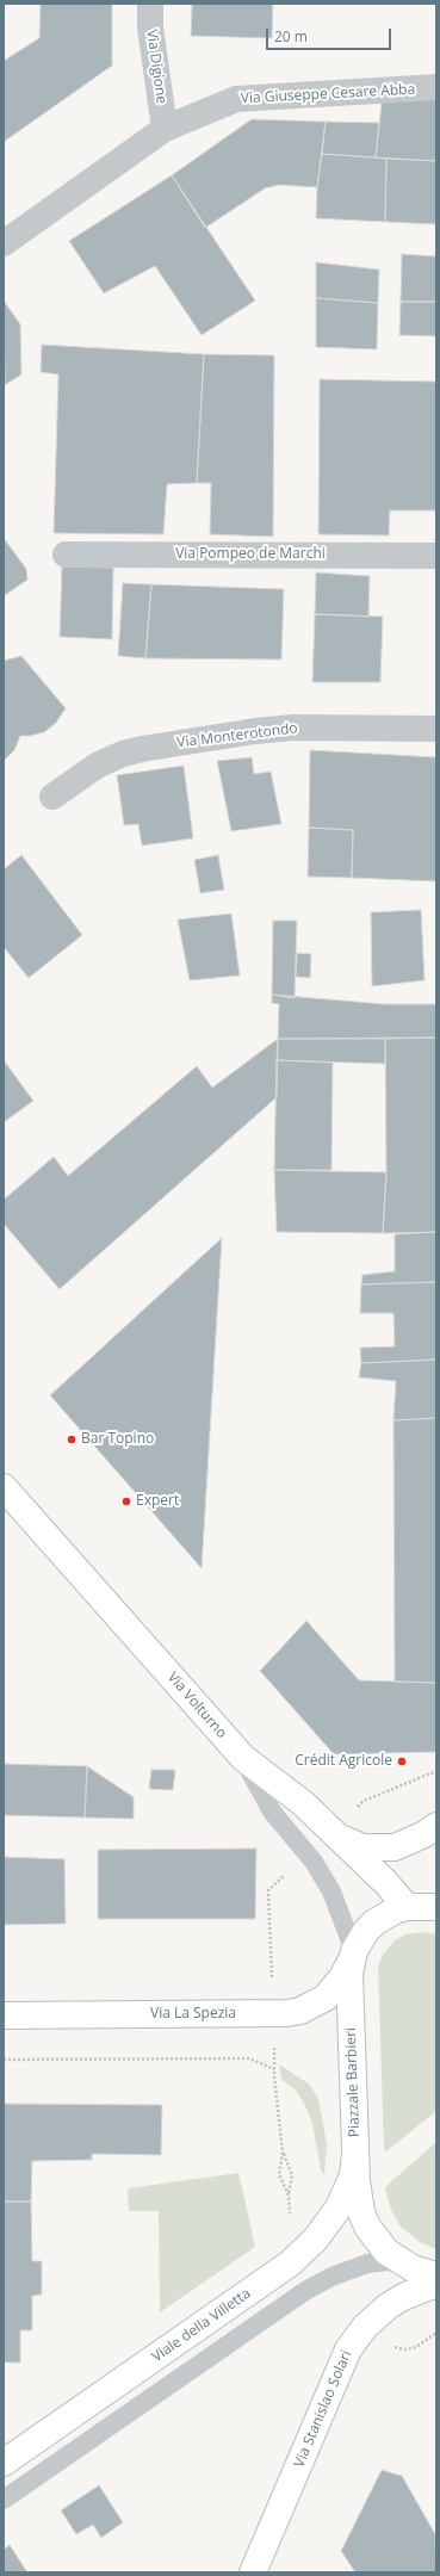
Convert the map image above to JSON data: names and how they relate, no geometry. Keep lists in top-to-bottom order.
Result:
{
  "streets": {
    "street": [
      "Via Digione",
      "Via Giuseppe Cesare Abba",
      "Via Pompeo de Marchi",
      "Via Monterotondo",
      "Via Volturno",
      "Via La Spezia",
      "Piazzale Barbieri",
      "Viale della Villetta",
      "Via Stanislao Solari"
    ]
  },
  "crossings": [
    ["Via Digione", "Via Giuseppe Cesare Abba"],
    ["Via Volturno", "Piazzale Barbieri"],
    ["Via La Spezia", "Piazzale Barbieri"],
    ["Piazzale Barbieri", "Viale della Villetta"]
  ],
  "places": ["Bar Topino", "Expert", "Crédit Agricole"],
  "scale_bar": "20 m"
}
